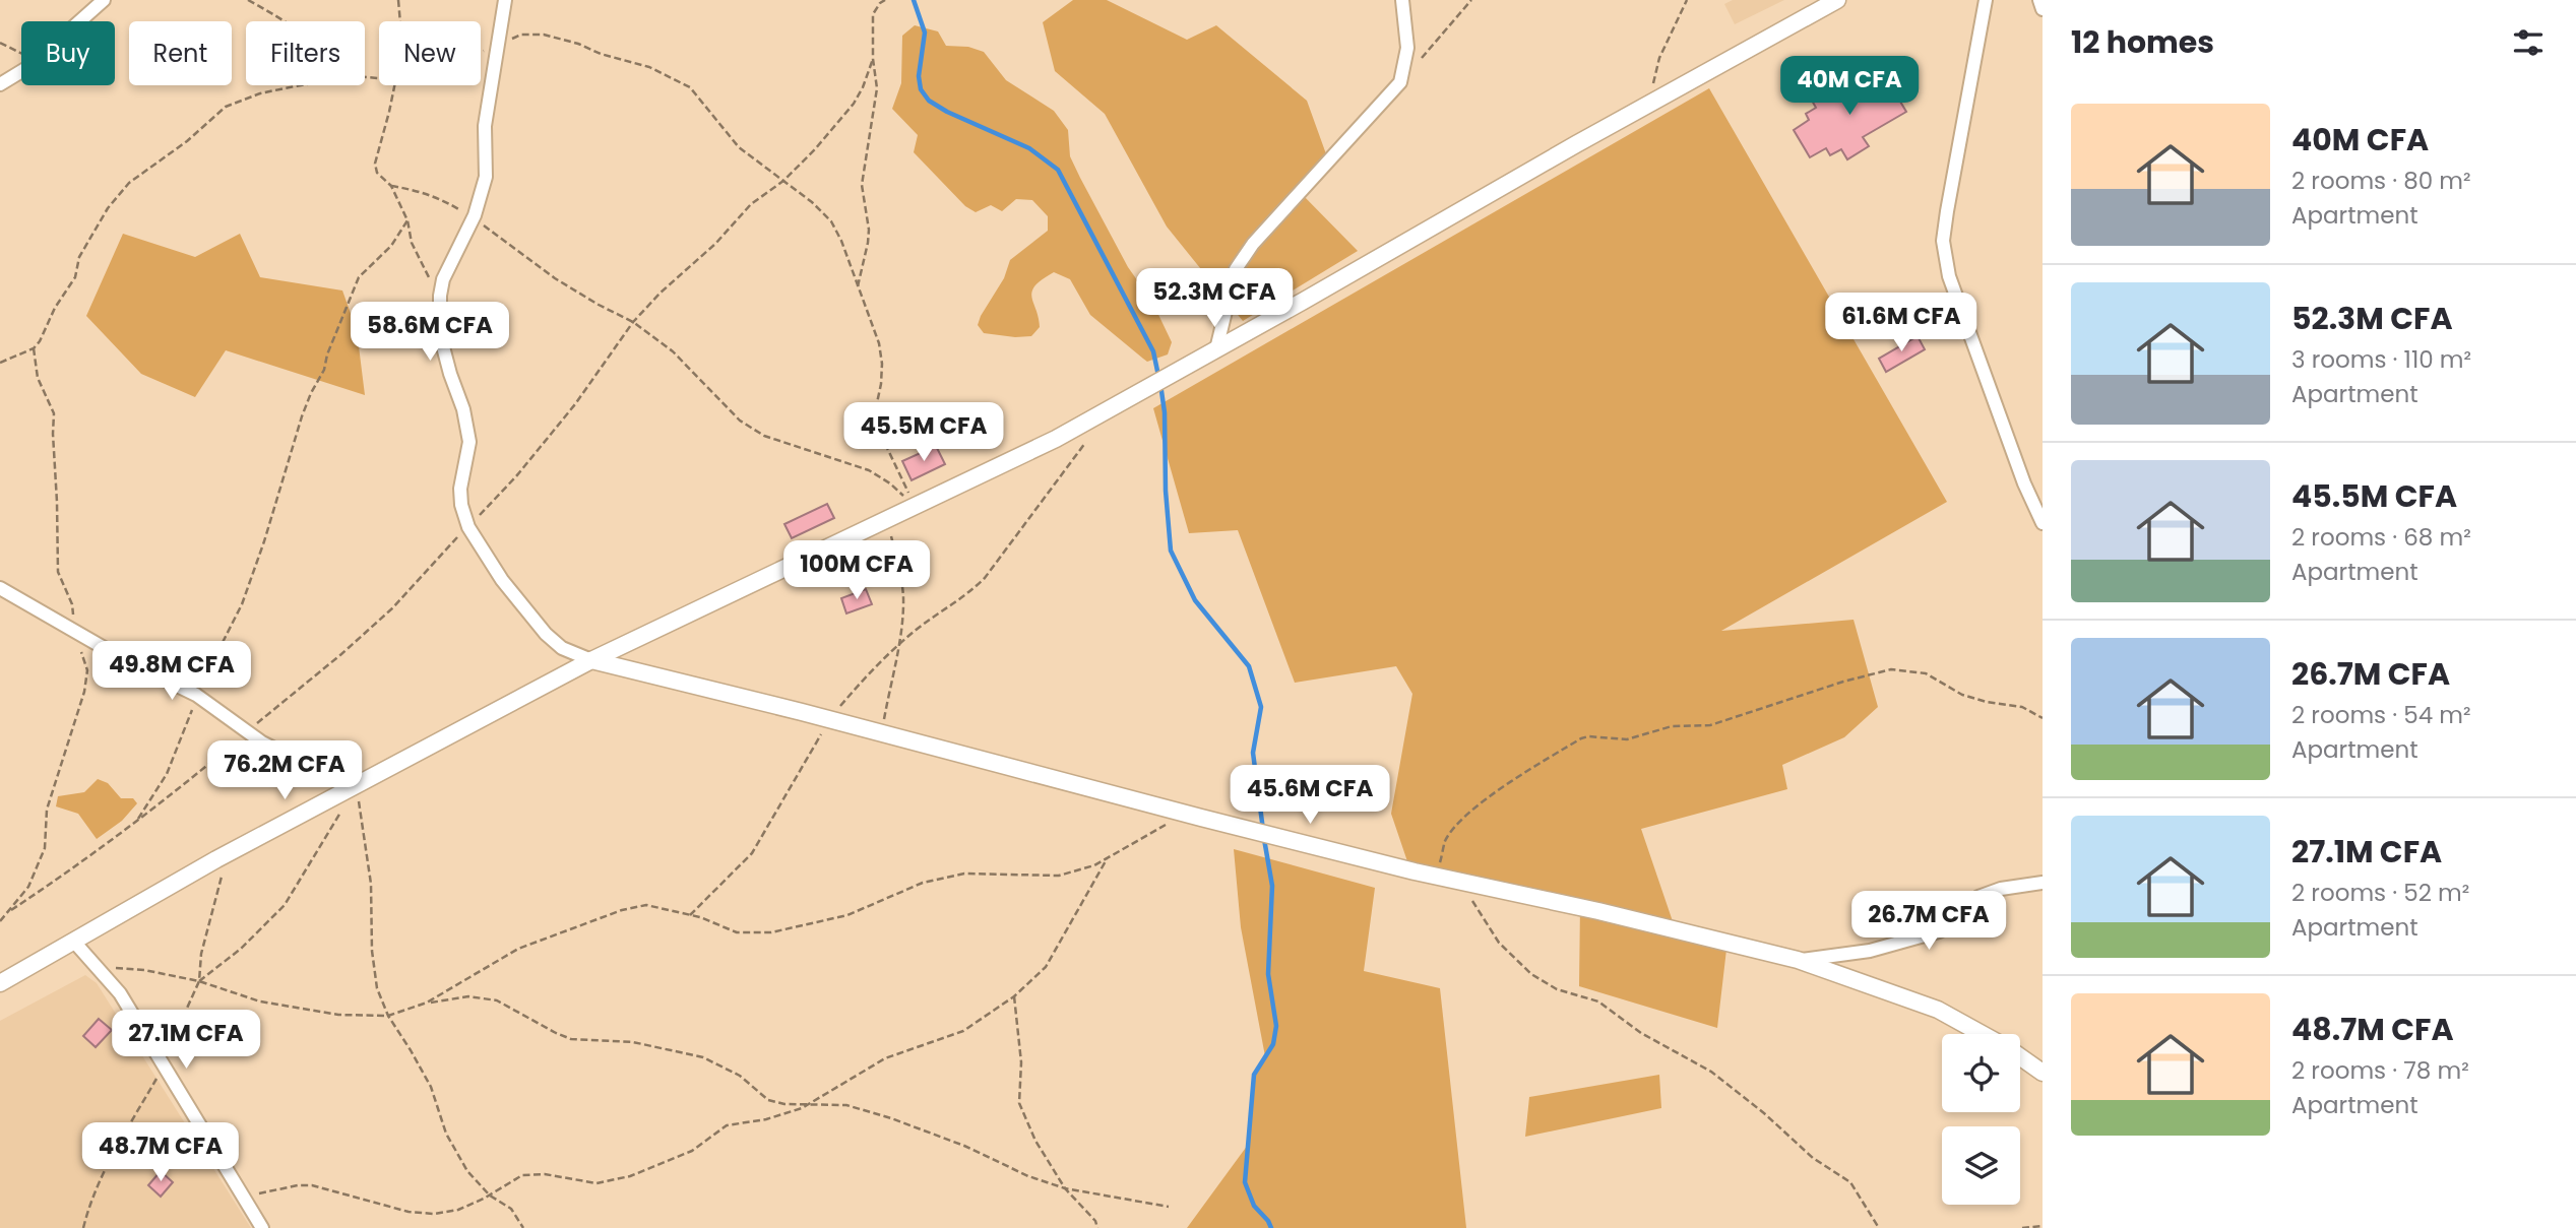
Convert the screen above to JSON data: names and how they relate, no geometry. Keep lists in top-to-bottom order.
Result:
{
  "page": {
    "heading": "12 homes",
    "chip": [
      "Buy",
      "Rent",
      "Filters",
      "New"
    ],
    "price": [
      "40M CFA",
      "52.3M CFA",
      "61.6M CFA",
      "58.6M CFA",
      "45.5M CFA",
      "100M CFA",
      "49.8M CFA",
      "76.2M CFA",
      "45.6M CFA",
      "26.7M CFA",
      "27.1M CFA",
      "48.7M CFA"
    ],
    "list": [
      {
        "name": "40M CFA",
        "note": "2 rooms · 80 m² · Apartment"
      },
      {
        "name": "52.3M CFA",
        "note": "3 rooms · 110 m² · Apartment"
      },
      {
        "name": "45.5M CFA",
        "note": "2 rooms · 68 m² · Apartment"
      },
      {
        "name": "26.7M CFA",
        "note": "2 rooms · 54 m² · Apartment"
      },
      {
        "name": "27.1M CFA",
        "note": "2 rooms · 52 m² · Apartment"
      },
      {
        "name": "48.7M CFA",
        "note": "2 rooms · 78 m² · Apartment"
      }
    ]
  }
}
